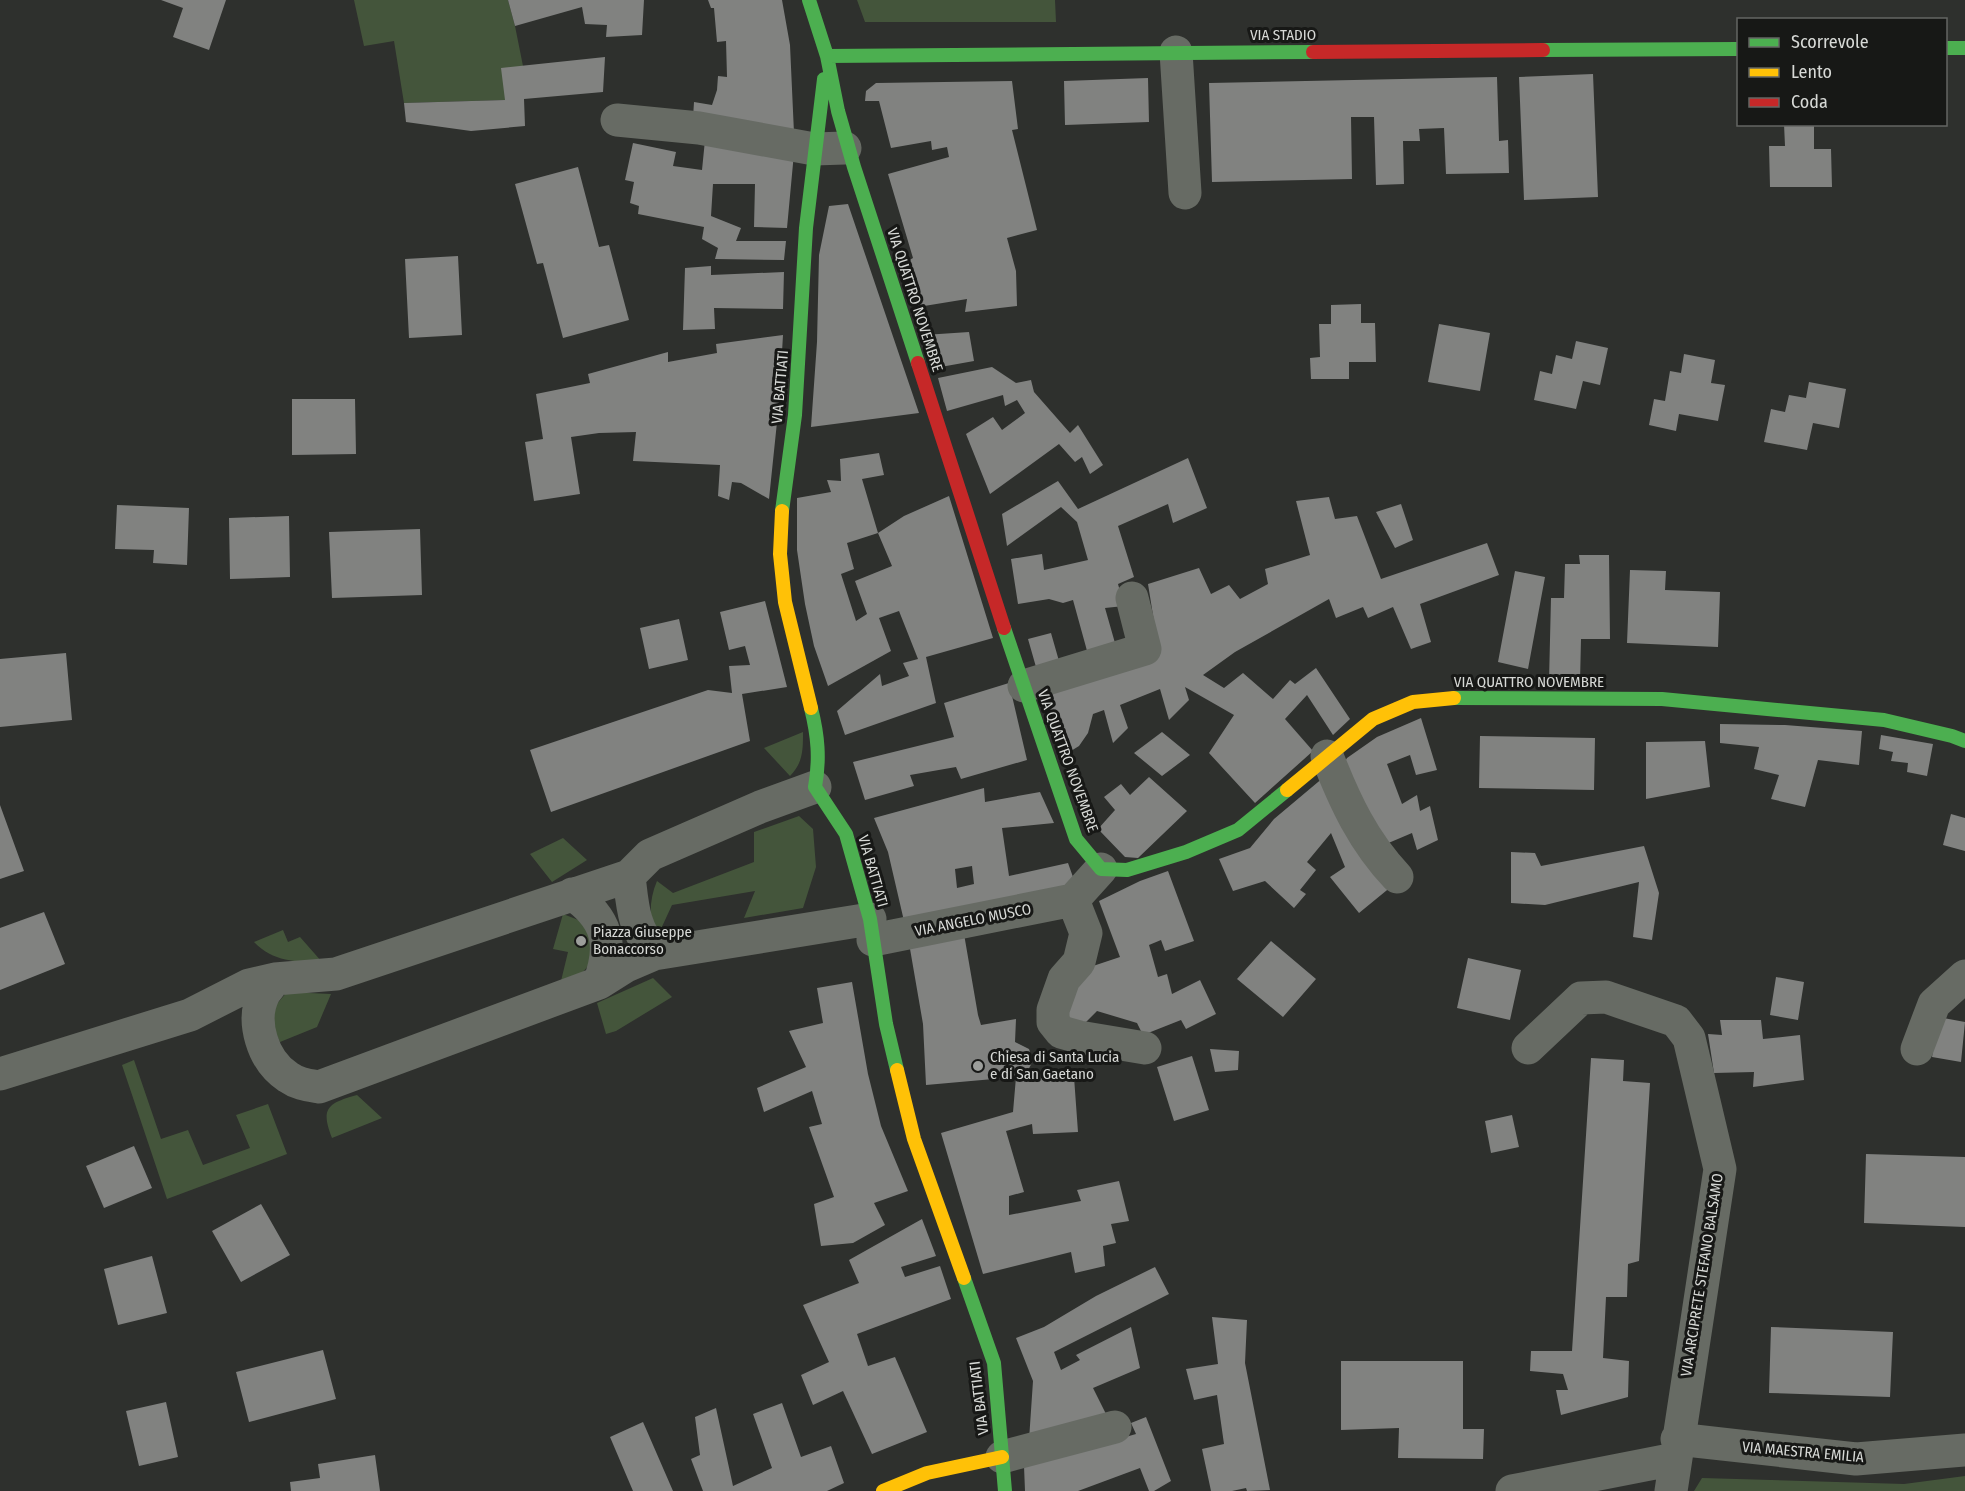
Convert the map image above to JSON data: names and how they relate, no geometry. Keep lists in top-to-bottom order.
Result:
{
  "streets": {
    "street": [
      "VIA STADIO",
      "VIA QUATTRO NOVEMBRE",
      "VIA BATTIATI",
      "VIA ANGELO MUSCO",
      "VIA ARCIPRETE STEFANO BALSAMO",
      "VIA MAESTRA EMILIA"
    ]
  },
  "crossings": [
    ["VIA STADIO", "VIA QUATTRO NOVEMBRE"],
    ["VIA STADIO", "VIA BATTIATI"],
    ["VIA QUATTRO NOVEMBRE", "VIA BATTIATI"],
    ["VIA BATTIATI", "VIA ANGELO MUSCO"],
    ["VIA ARCIPRETE STEFANO BALSAMO", "VIA MAESTRA EMILIA"]
  ],
  "places": ["Piazza Giuseppe Bonaccorso", "Chiesa di Santa Lucia e di San Gaetano"],
  "legend": ["Scorrevole", "Lento", "Coda"]
}
